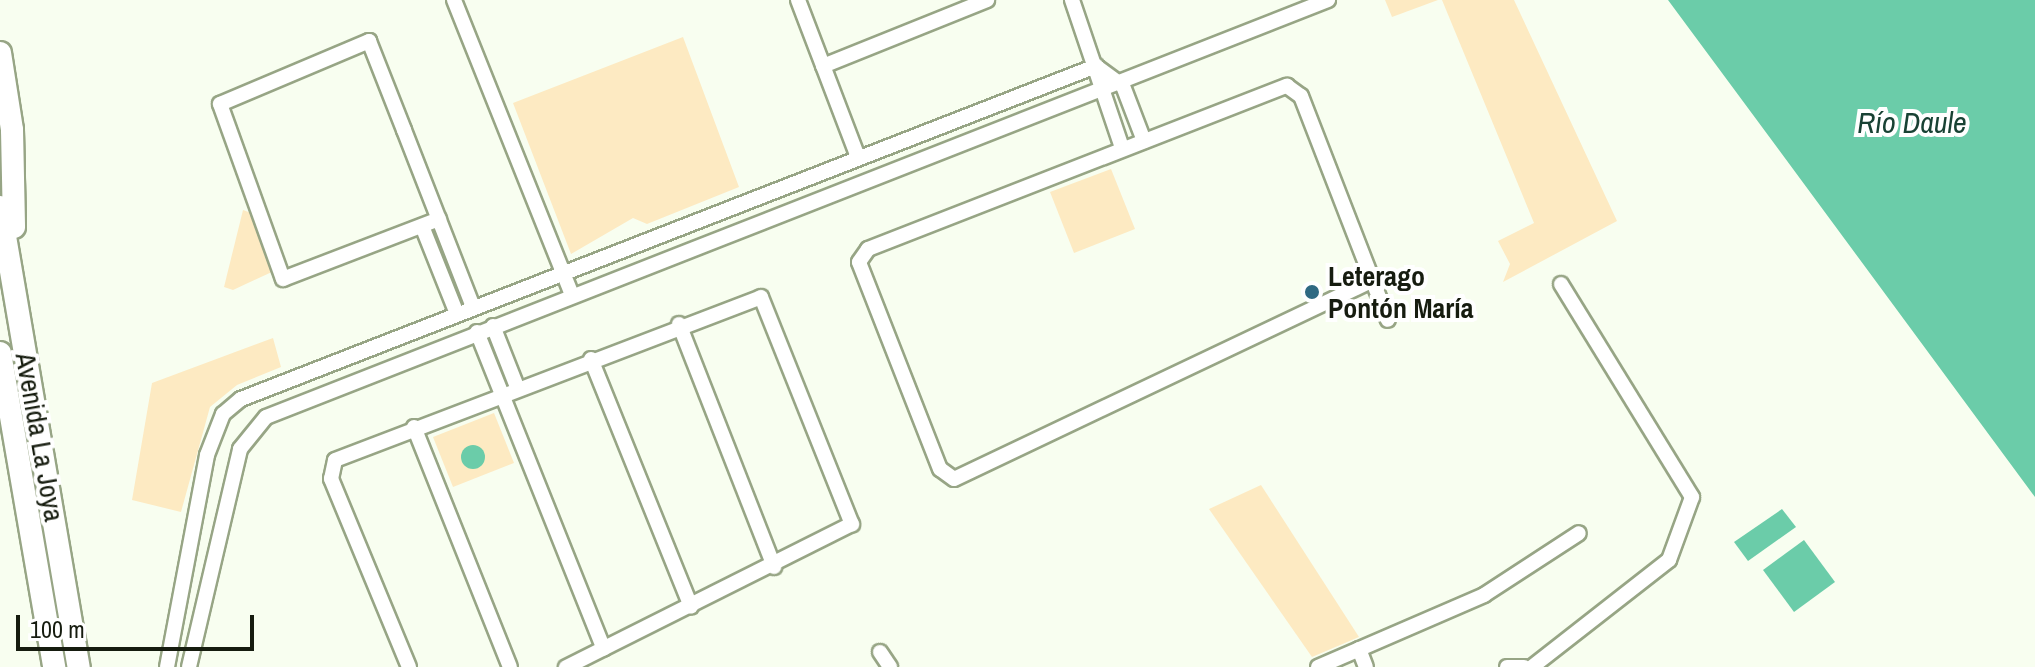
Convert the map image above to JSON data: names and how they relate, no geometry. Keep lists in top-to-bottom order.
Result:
{
  "streets": {
    "main road": ["Avenida La Joya"]
  },
  "water": ["Río Daule"],
  "places": ["Leterago Pontón María"],
  "scale_bar": "100 m"
}
